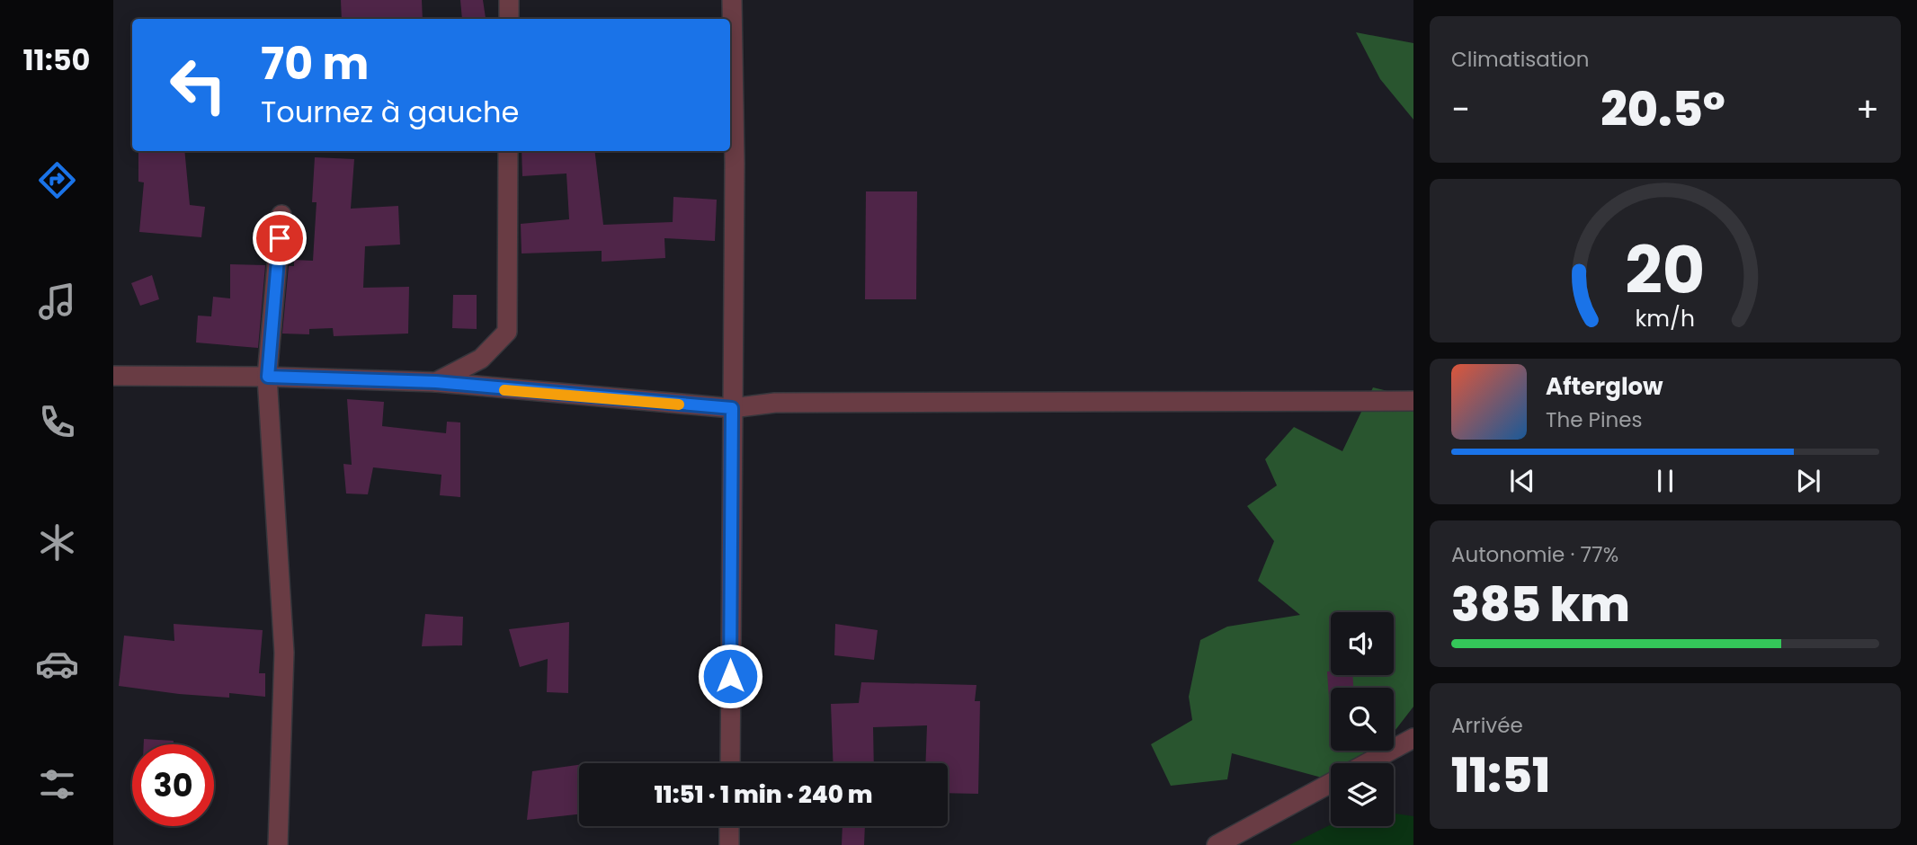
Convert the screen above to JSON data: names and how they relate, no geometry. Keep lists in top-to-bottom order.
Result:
{
  "page": {
    "tabs": "11:50",
    "tile": [
      "Climatisation",
      ["Autonomie · 77%", "385 km"],
      ["Arrivée", "11:51"]
    ],
    "turn": ["70 m", "Tournez à gauche"],
    "heat": ["−", "20.5°", "+"],
    "song": ["Afterglow", "The Pines"],
    "limit": "30",
    "trip": "11:51 · 1 min · 240 m",
    "gauge": ["20", "km/h"]
  }
}
